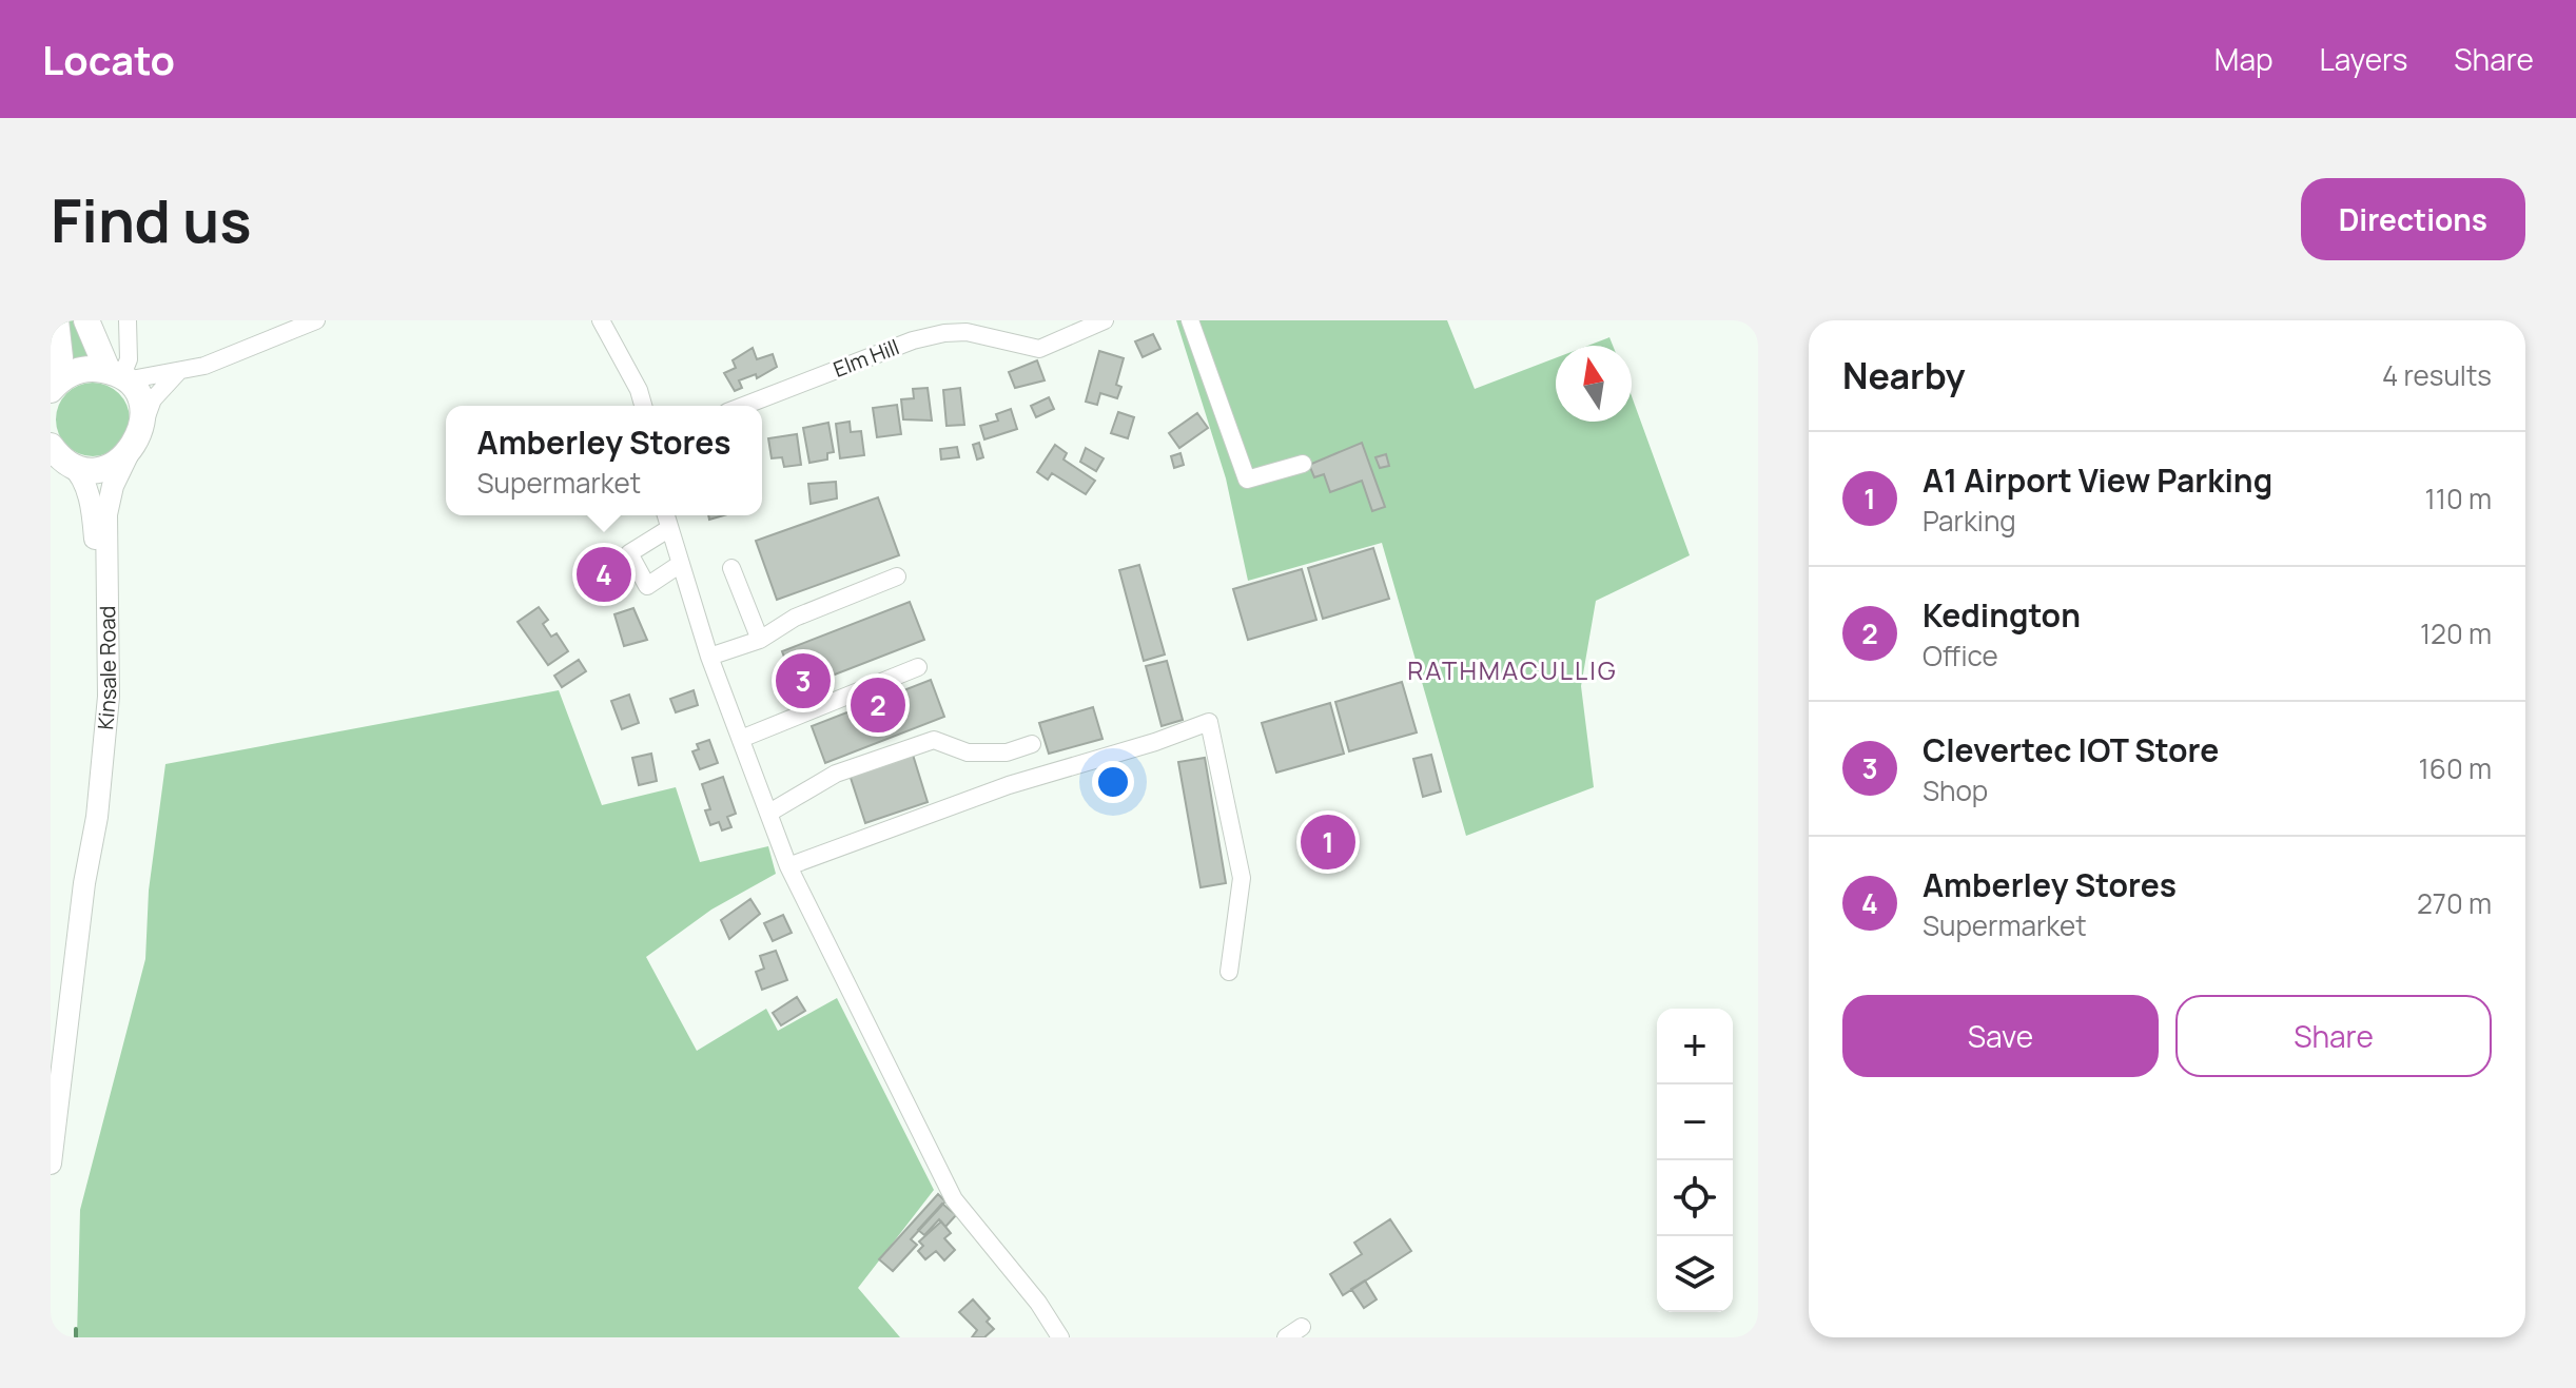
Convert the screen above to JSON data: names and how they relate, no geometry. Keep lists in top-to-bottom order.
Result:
{
  "streets": {
    "main road": ["Kinsale Road"],
    "street": ["Elm Hill"]
  },
  "districts": ["RATHMACULLIG"],
  "north": "top",
  "page": {
    "header": "Locato",
    "nav": ["Map", "Layers", "Share"],
    "buttons": [
      "Directions",
      ["Save", "Share"]
    ],
    "title": "Find us",
    "heading": ["Nearby", "4 results"],
    "popup": ["Amberley Stores", "Supermarket"],
    "list": [
      {
        "mark": "1",
        "name": "A1 Airport View Parking",
        "note": "Parking",
        "value": "110 m"
      },
      {
        "mark": "2",
        "name": "Kedington",
        "note": "Office",
        "value": "120 m"
      },
      {
        "mark": "3",
        "name": "Clevertec IOT Store",
        "note": "Shop",
        "value": "160 m"
      },
      {
        "mark": "4",
        "name": "Amberley Stores",
        "note": "Supermarket",
        "value": "270 m"
      }
    ],
    "pins": [
      "4",
      "3",
      "2",
      "1"
    ],
    "map_buttons": ["+", "−"]
  }
}
